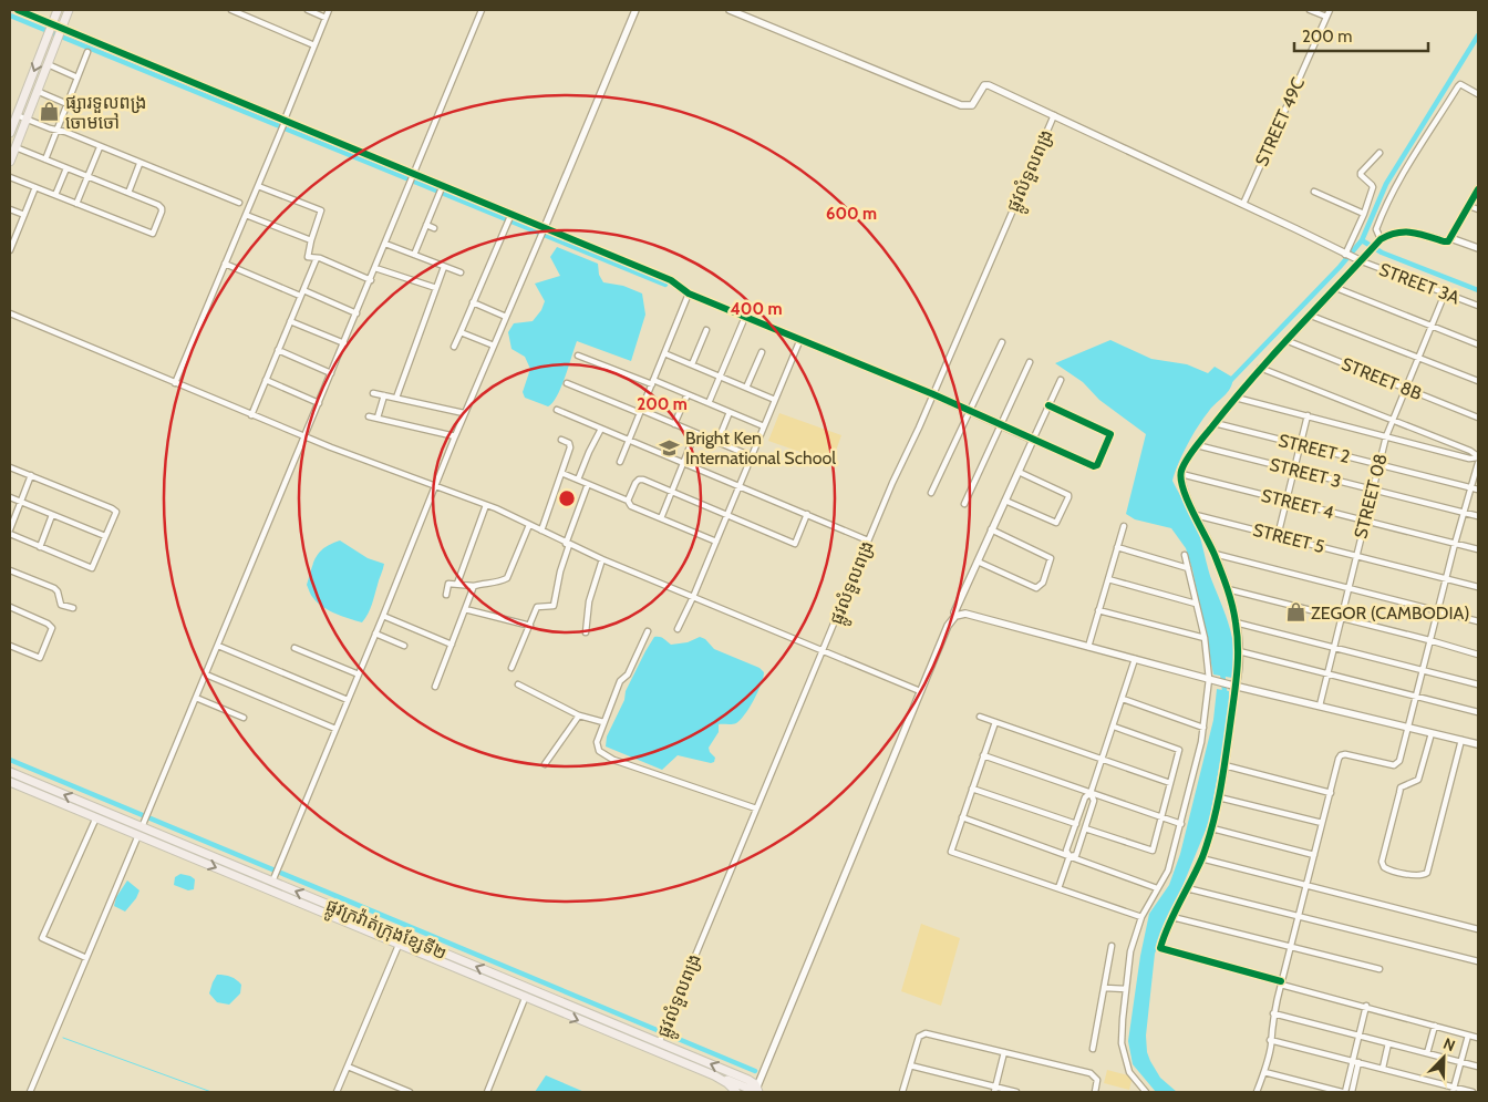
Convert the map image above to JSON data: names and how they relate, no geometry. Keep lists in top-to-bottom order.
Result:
{
  "streets": {
    "main road": ["ផ្លូវក្រវ៉ាត់ក្រុងខ្សែទី២"],
    "street": [
      "STREET 49C",
      "ផ្លូវលំទួលពង្រ",
      "STREET 3A",
      "STREET 8B",
      "STREET 2",
      "STREET 3",
      "STREET 08",
      "STREET 4",
      "STREET 5"
    ]
  },
  "crossings": [
    ["ផ្លូវលំទួលពង្រ", "ផ្លូវក្រវ៉ាត់ក្រុងខ្សែទី២"],
    ["STREET 3A", "STREET 08"],
    ["STREET 8B", "STREET 08"],
    ["STREET 2", "STREET 08"],
    ["STREET 3", "STREET 08"],
    ["STREET 08", "STREET 4"],
    ["STREET 08", "STREET 5"]
  ],
  "places": {
    "shop": ["ផ្សារទួលពង្រ ចោមចៅ", "ZEGOR (CAMBODIA)"],
    "school or university": ["Bright Ken International School"]
  },
  "scale_bar": "200 m",
  "north": "top right",
  "rings": ["600 m", "400 m", "200 m"]
}
